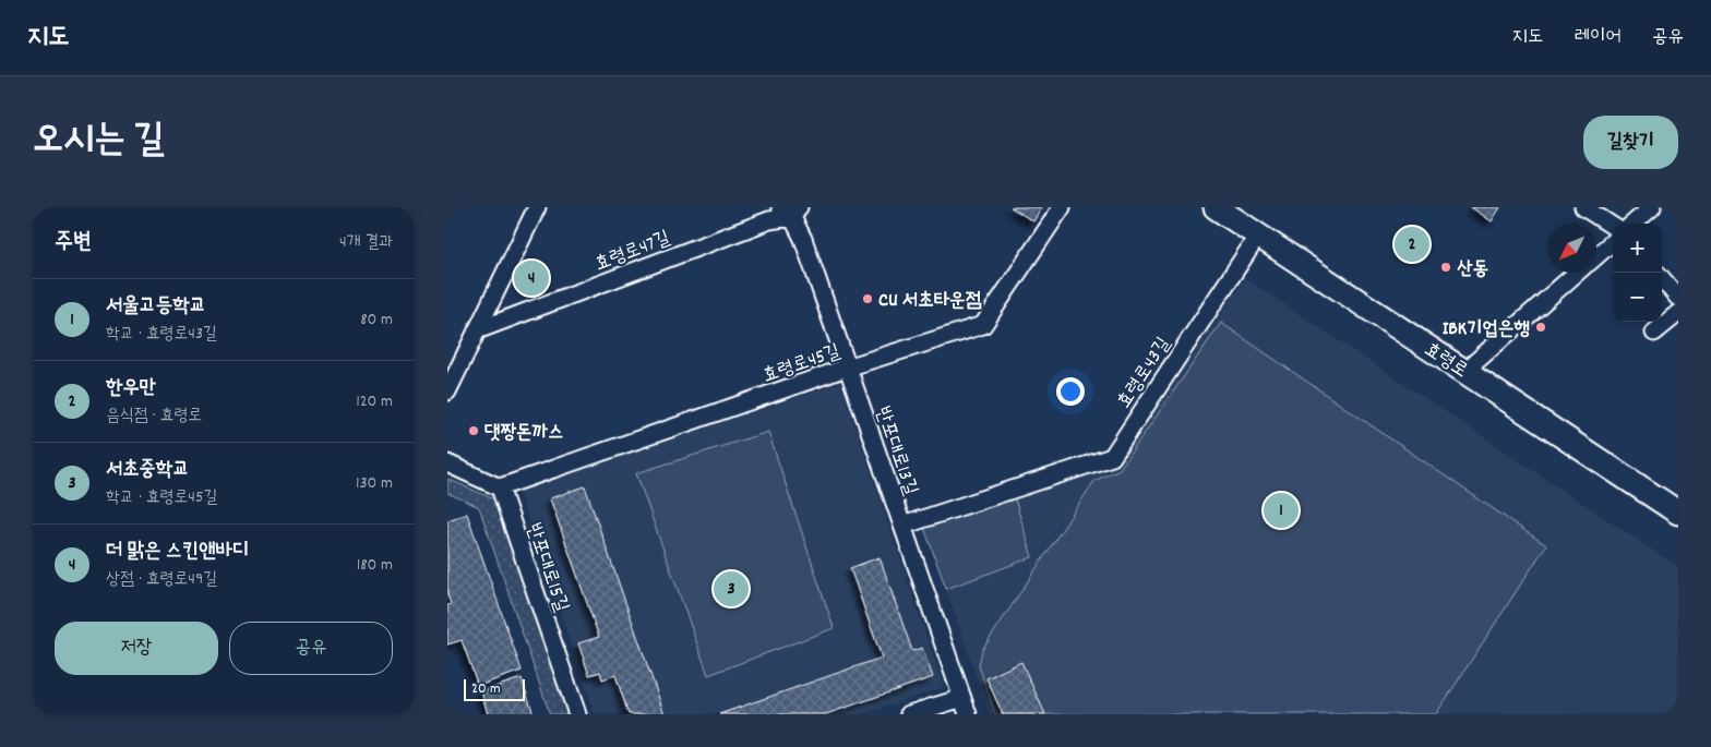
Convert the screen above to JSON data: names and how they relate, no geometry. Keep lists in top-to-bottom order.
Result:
{
  "streets": {
    "main road": ["효령로"],
    "street": [
      "효령로47길",
      "효령로45길",
      "효령로43길",
      "반포대로13길",
      "반포대로15길"
    ]
  },
  "crossings": [
    ["효령로47길", "반포대로13길"],
    ["효령로", "효령로43길"],
    ["효령로45길", "반포대로13길"],
    ["효령로45길", "반포대로15길"],
    ["효령로43길", "반포대로13길"]
  ],
  "places": [
    "산동",
    "CU 서초타운점",
    "IBK기업은행",
    "댓짱돈까스"
  ],
  "scale_bar": "20 m",
  "north": "bottom left",
  "page": {
    "header": "지도",
    "nav": ["지도", "레이어", "공유"],
    "title": "오시는 길",
    "buttons": [
      "길찾기",
      ["저장", "공유"]
    ],
    "heading": ["주변", "4개 결과"],
    "map_buttons": ["+", "−"],
    "pins": [
      "2",
      "4",
      "1",
      "3"
    ],
    "list": [
      {
        "mark": "1",
        "name": "서울고등학교",
        "note": "학교 · 효령로43길",
        "value": "80 m"
      },
      {
        "mark": "2",
        "name": "한우만",
        "note": "음식점 · 효령로",
        "value": "120 m"
      },
      {
        "mark": "3",
        "name": "서초중학교",
        "note": "학교 · 효령로45길",
        "value": "130 m"
      },
      {
        "mark": "4",
        "name": "더 맑은 스킨앤바디",
        "note": "상점 · 효령로49길",
        "value": "180 m"
      }
    ],
    "scale": "20 m"
  }
}
